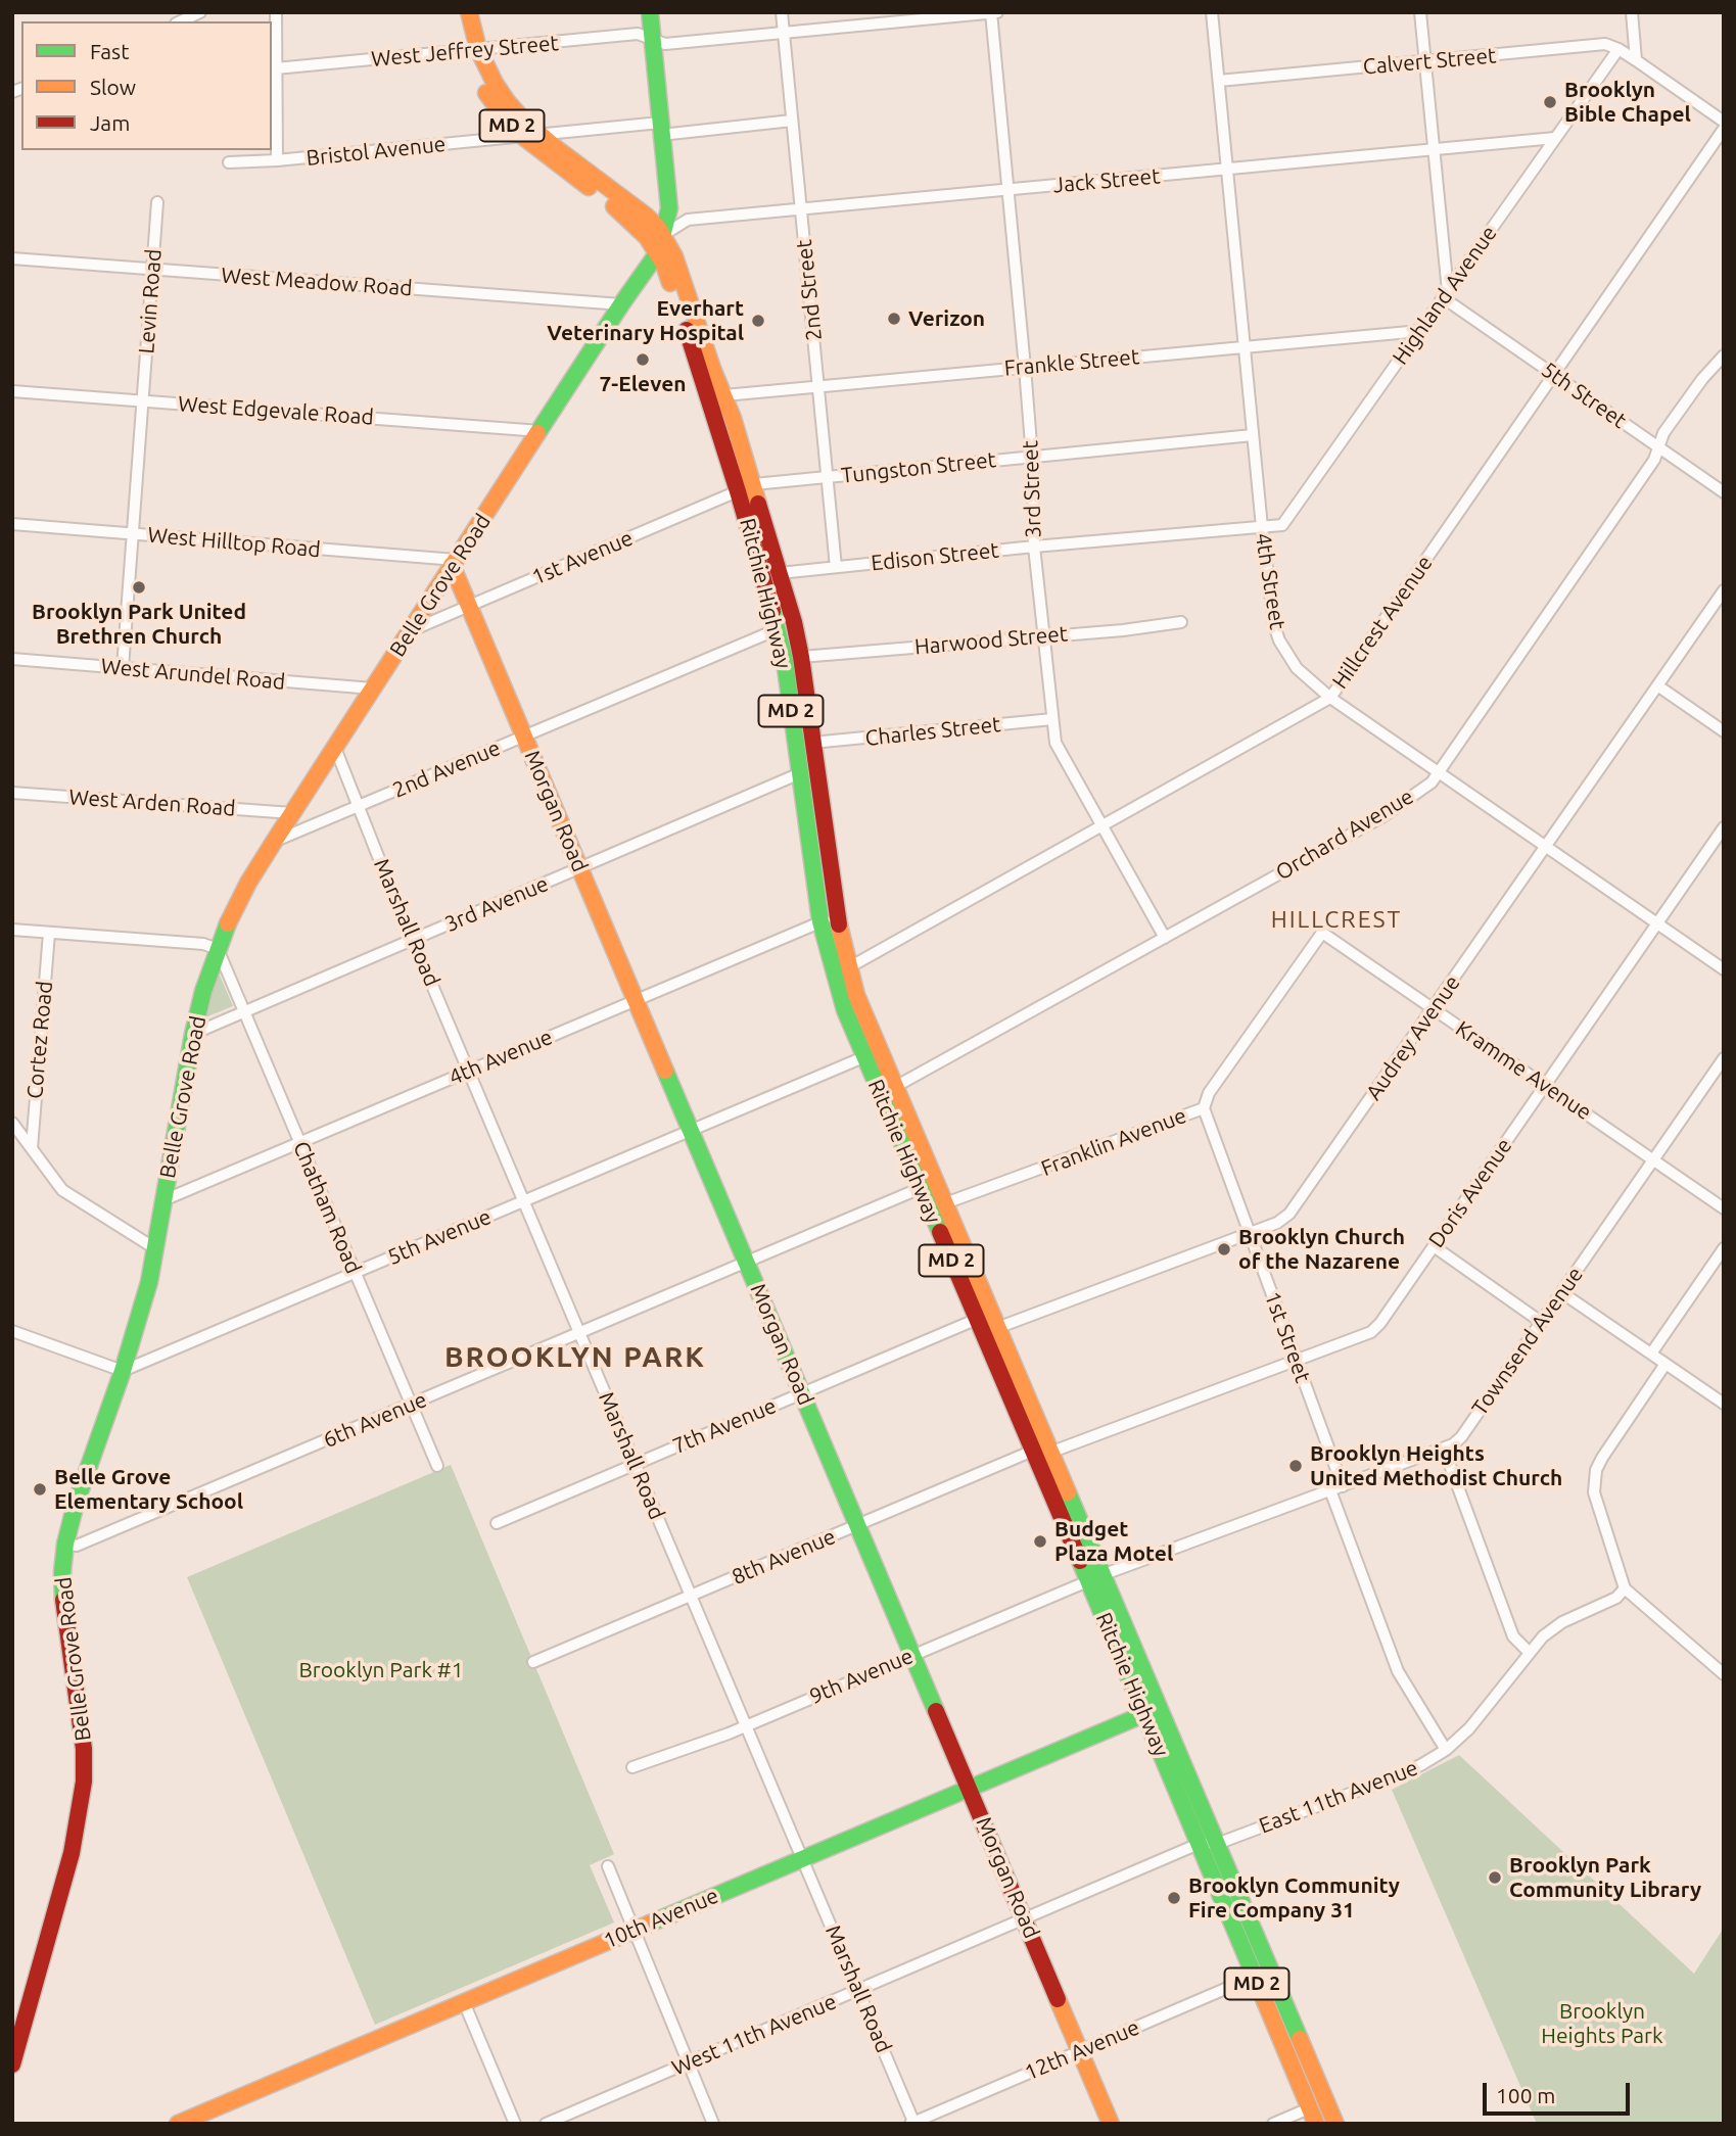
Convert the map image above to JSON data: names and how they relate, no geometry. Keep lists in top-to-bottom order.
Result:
{
  "streets": {
    "main road": [
      "MD 2",
      "Belle Grove Road",
      "Ritchie Highway",
      "Morgan Road",
      "10th Avenue"
    ],
    "street": [
      "West Jeffrey Street",
      "Calvert Street",
      "Bristol Avenue",
      "Jack Street",
      "West Meadow Road",
      "2nd Street",
      "Highland Avenue",
      "Levin Road",
      "Frankle Street",
      "5th Street",
      "West Edgevale Road",
      "Tungston Street",
      "3rd Street",
      "West Hilltop Road",
      "Edison Street",
      "1st Avenue",
      "4th Street",
      "Hillcrest Avenue",
      "Harwood Street",
      "West Arundel Road",
      "Charles Street",
      "2nd Avenue",
      "West Arden Road",
      "Orchard Avenue",
      "3rd Avenue",
      "Marshall Road",
      "Audrey Avenue",
      "Cortez Road",
      "4th Avenue",
      "Kramme Avenue",
      "Franklin Avenue",
      "Doris Avenue",
      "Chatham Road",
      "5th Avenue",
      "1st Street",
      "Townsend Avenue",
      "6th Avenue",
      "7th Avenue",
      "8th Avenue",
      "9th Avenue",
      "East 11th Avenue",
      "West 11th Avenue",
      "12th Avenue"
    ]
  },
  "crossings": [
    ["West Jeffrey Street", "MD 2"],
    ["West Jeffrey Street", "2nd Street"],
    ["West Jeffrey Street", "3rd Street"],
    ["West Jeffrey Street", "Belle Grove Road"],
    ["Calvert Street", "Highland Avenue"],
    ["Calvert Street", "4th Street"],
    ["MD 2", "Bristol Avenue"],
    ["MD 2", "Jack Street"],
    ["MD 2", "Belle Grove Road"],
    ["MD 2", "Ritchie Highway"],
    ["Bristol Avenue", "Belle Grove Road"],
    ["Bristol Avenue", "Ritchie Highway"],
    ["Jack Street", "2nd Street"],
    ["Jack Street", "Highland Avenue"],
    ["Jack Street", "3rd Street"],
    ["Jack Street", "4th Street"],
    ["Jack Street", "Belle Grove Road"],
    ["Jack Street", "Ritchie Highway"],
    ["West Meadow Road", "Levin Road"],
    ["West Meadow Road", "Belle Grove Road"],
    ["2nd Street", "Frankle Street"],
    ["2nd Street", "Tungston Street"],
    ["2nd Street", "Edison Street"],
    ["Highland Avenue", "Frankle Street"],
    ["Highland Avenue", "5th Street"],
    ["Highland Avenue", "Edison Street"],
    ["Highland Avenue", "4th Street"],
    ["Levin Road", "West Edgevale Road"],
    ["Levin Road", "West Hilltop Road"],
    ["Levin Road", "West Arundel Road"],
    ["Frankle Street", "3rd Street"],
    ["Frankle Street", "4th Street"],
    ["Frankle Street", "Ritchie Highway"],
    ["5th Street", "Hillcrest Avenue"],
    ["5th Street", "Orchard Avenue"],
    ["West Edgevale Road", "Belle Grove Road"],
    ["Tungston Street", "3rd Street"],
    ["Tungston Street", "1st Avenue"],
    ["Tungston Street", "4th Street"],
    ["Tungston Street", "Ritchie Highway"],
    ["3rd Street", "Edison Street"],
    ["3rd Street", "Hillcrest Avenue"],
    ["3rd Street", "Harwood Street"],
    ["3rd Street", "Charles Street"],
    ["3rd Street", "Orchard Avenue"],
    ["West Hilltop Road", "Belle Grove Road"],
    ["West Hilltop Road", "Morgan Road"],
    ["Edison Street", "4th Street"],
    ["Edison Street", "Ritchie Highway"],
    ["1st Avenue", "Belle Grove Road"],
    ["1st Avenue", "Ritchie Highway"],
    ["1st Avenue", "Morgan Road"],
    ["4th Street", "Hillcrest Avenue"],
    ["4th Street", "Orchard Avenue"],
    ["4th Street", "Audrey Avenue"],
    ["4th Street", "Doris Avenue"],
    ["Belle Grove Road", "Ritchie Highway"],
    ["Belle Grove Road", "West Arundel Road"],
    ["Belle Grove Road", "2nd Avenue"],
    ["Belle Grove Road", "West Arden Road"],
    ["Belle Grove Road", "Morgan Road"],
    ["Belle Grove Road", "3rd Avenue"],
    ["Belle Grove Road", "Marshall Road"],
    ["Belle Grove Road", "4th Avenue"],
    ["Belle Grove Road", "Chatham Road"],
    ["Belle Grove Road", "5th Avenue"],
    ["Belle Grove Road", "6th Avenue"],
    ["Ritchie Highway", "Hillcrest Avenue"],
    ["Ritchie Highway", "Harwood Street"],
    ["Ritchie Highway", "Charles Street"],
    ["Ritchie Highway", "2nd Avenue"],
    ["Ritchie Highway", "Orchard Avenue"],
    ["Ritchie Highway", "3rd Avenue"],
    ["Ritchie Highway", "Audrey Avenue"],
    ["Ritchie Highway", "4th Avenue"],
    ["Ritchie Highway", "Franklin Avenue"],
    ["Ritchie Highway", "Doris Avenue"],
    ["Ritchie Highway", "5th Avenue"],
    ["Ritchie Highway", "Townsend Avenue"],
    ["Ritchie Highway", "6th Avenue"],
    ["Ritchie Highway", "7th Avenue"],
    ["Ritchie Highway", "8th Avenue"],
    ["Ritchie Highway", "9th Avenue"],
    ["Ritchie Highway", "East 11th Avenue"],
    ["Ritchie Highway", "10th Avenue"],
    ["Ritchie Highway", "West 11th Avenue"],
    ["Ritchie Highway", "12th Avenue"],
    ["2nd Avenue", "Morgan Road"],
    ["2nd Avenue", "Marshall Road"],
    ["Morgan Road", "3rd Avenue"],
    ["Morgan Road", "4th Avenue"],
    ["Morgan Road", "5th Avenue"],
    ["Morgan Road", "6th Avenue"],
    ["Morgan Road", "7th Avenue"],
    ["Morgan Road", "8th Avenue"],
    ["Morgan Road", "9th Avenue"],
    ["Morgan Road", "10th Avenue"],
    ["Morgan Road", "West 11th Avenue"],
    ["Morgan Road", "12th Avenue"],
    ["3rd Avenue", "Marshall Road"],
    ["3rd Avenue", "Chatham Road"],
    ["Marshall Road", "4th Avenue"],
    ["Marshall Road", "5th Avenue"],
    ["Marshall Road", "6th Avenue"],
    ["Marshall Road", "7th Avenue"],
    ["Marshall Road", "8th Avenue"],
    ["Marshall Road", "9th Avenue"],
    ["Marshall Road", "10th Avenue"],
    ["Marshall Road", "West 11th Avenue"],
    ["Marshall Road", "12th Avenue"],
    ["Audrey Avenue", "Kramme Avenue"],
    ["Audrey Avenue", "1st Street"],
    ["Audrey Avenue", "7th Avenue"],
    ["4th Avenue", "Chatham Road"],
    ["Kramme Avenue", "Franklin Avenue"],
    ["Kramme Avenue", "Doris Avenue"],
    ["Kramme Avenue", "Townsend Avenue"],
    ["Franklin Avenue", "1st Street"],
    ["Doris Avenue", "1st Street"],
    ["Doris Avenue", "8th Avenue"],
    ["Chatham Road", "5th Avenue"],
    ["Chatham Road", "6th Avenue"],
    ["1st Street", "Townsend Avenue"],
    ["Townsend Avenue", "9th Avenue"],
    ["East 11th Avenue", "West 11th Avenue"]
  ],
  "districts": ["HILLCREST", "BROOKLYN PARK"],
  "parks": ["Brooklyn Park #1", "Brooklyn Heights Park"],
  "places": [
    "Brooklyn Bible Chapel",
    "Verizon",
    "Everhart Veterinary Hospital",
    "7-Eleven",
    "Brooklyn Park United Brethren Church",
    "Brooklyn Church of the Nazarene",
    "Brooklyn Heights United Methodist Church",
    "Belle Grove Elementary School",
    "Budget Plaza Motel",
    "Brooklyn Park Community Library",
    "Brooklyn Community Fire Company 31"
  ],
  "legend": ["Fast", "Slow", "Jam"],
  "scale_bar": "100 m"
}
